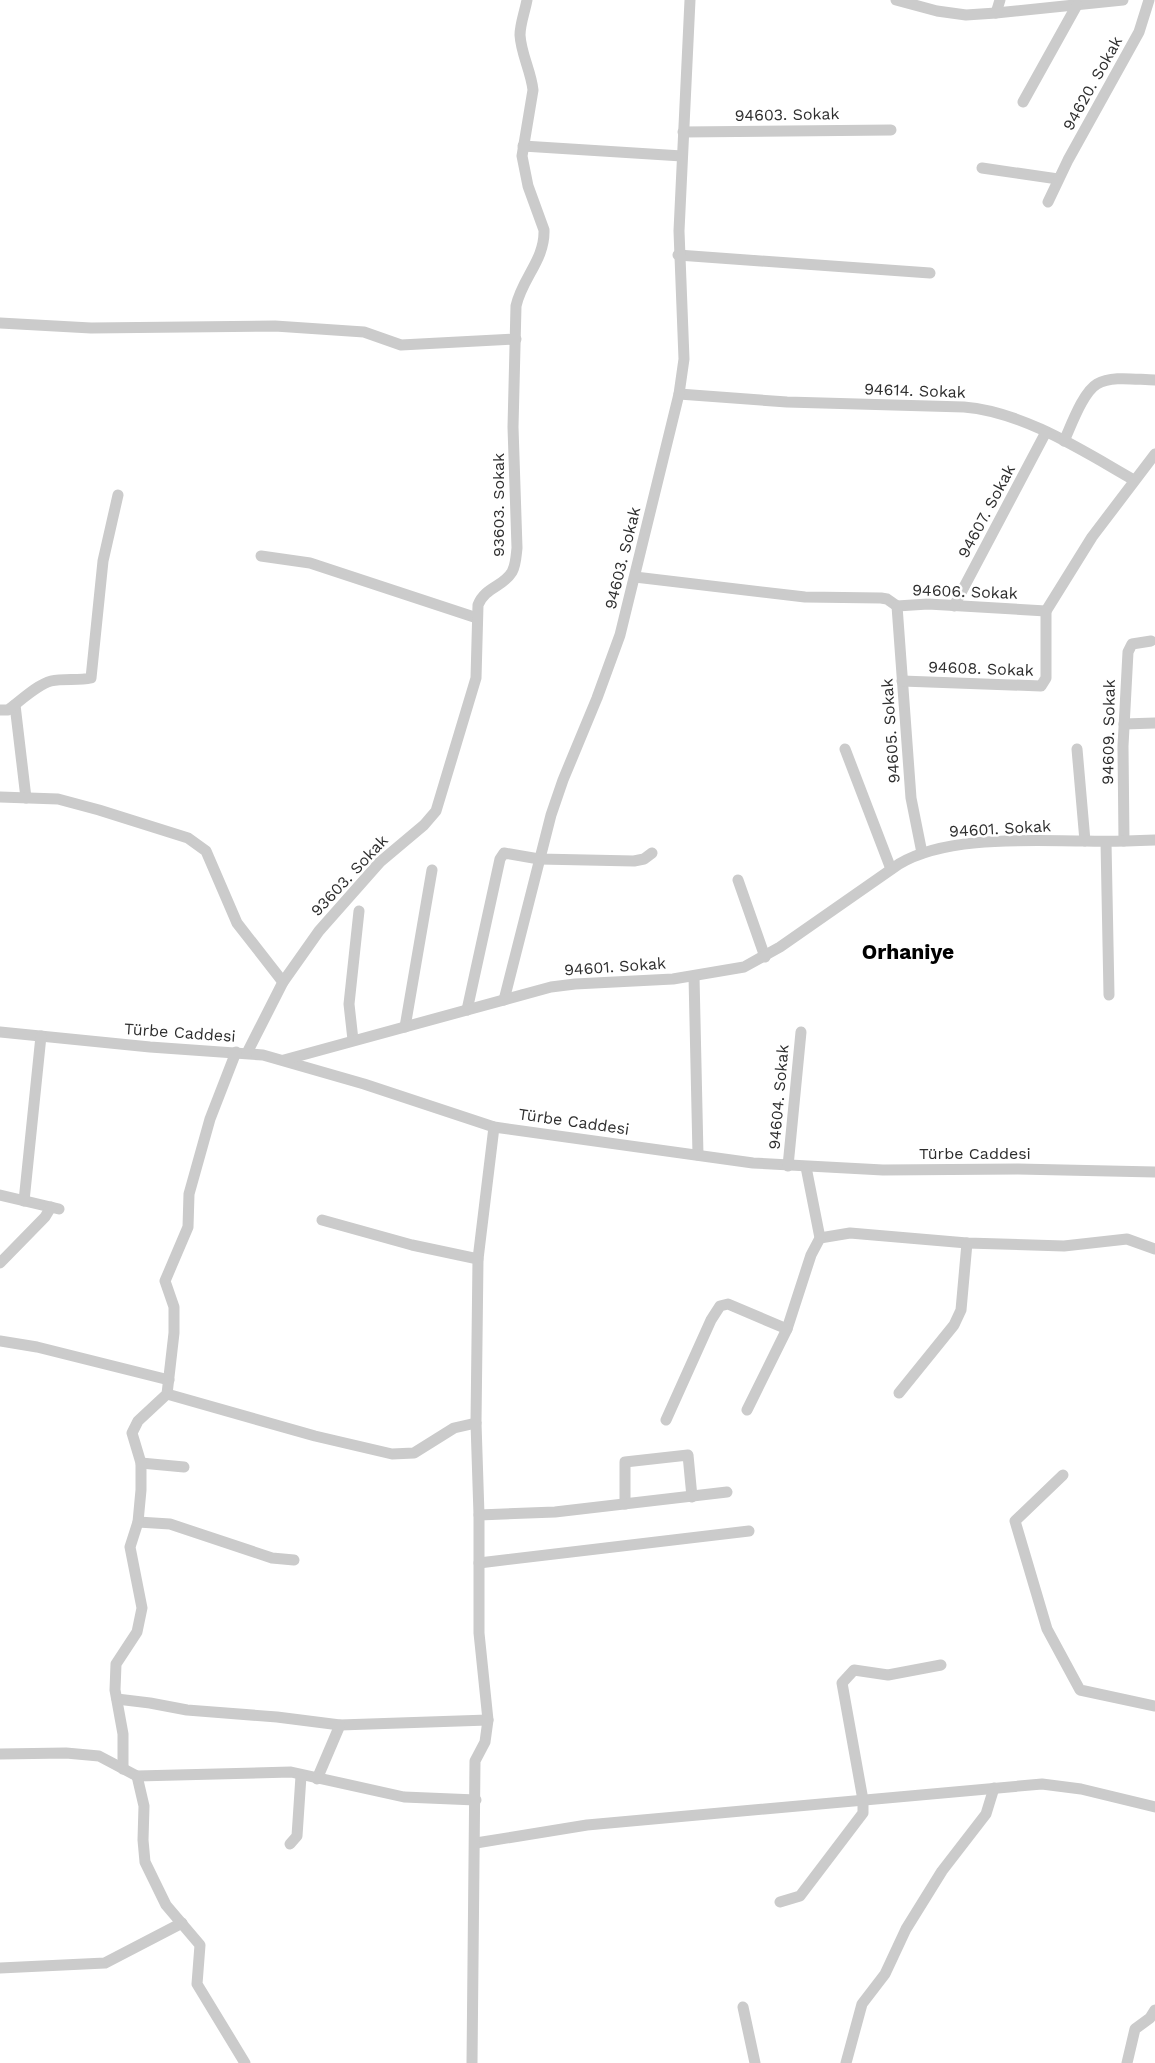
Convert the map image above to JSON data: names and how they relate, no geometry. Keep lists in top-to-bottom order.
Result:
{
  "streets": {
    "street": [
      "94620. Sokak",
      "94603. Sokak",
      "94614. Sokak",
      "93603. Sokak",
      "94607. Sokak",
      "94606. Sokak",
      "94608. Sokak",
      "94605. Sokak",
      "94609. Sokak",
      "94601. Sokak",
      "Türbe Caddesi",
      "94604. Sokak"
    ]
  },
  "crossings": [
    ["94603. Sokak", "94614. Sokak"],
    ["94603. Sokak", "94606. Sokak"],
    ["94603. Sokak", "94601. Sokak"],
    ["94614. Sokak", "94607. Sokak"],
    ["93603. Sokak", "Türbe Caddesi"],
    ["94607. Sokak", "94606. Sokak"],
    ["94606. Sokak", "94608. Sokak"],
    ["94606. Sokak", "94605. Sokak"],
    ["94608. Sokak", "94605. Sokak"],
    ["94605. Sokak", "94601. Sokak"],
    ["94609. Sokak", "94601. Sokak"],
    ["94601. Sokak", "Türbe Caddesi"],
    ["Türbe Caddesi", "94604. Sokak"]
  ],
  "districts": ["Orhaniye"]
}
